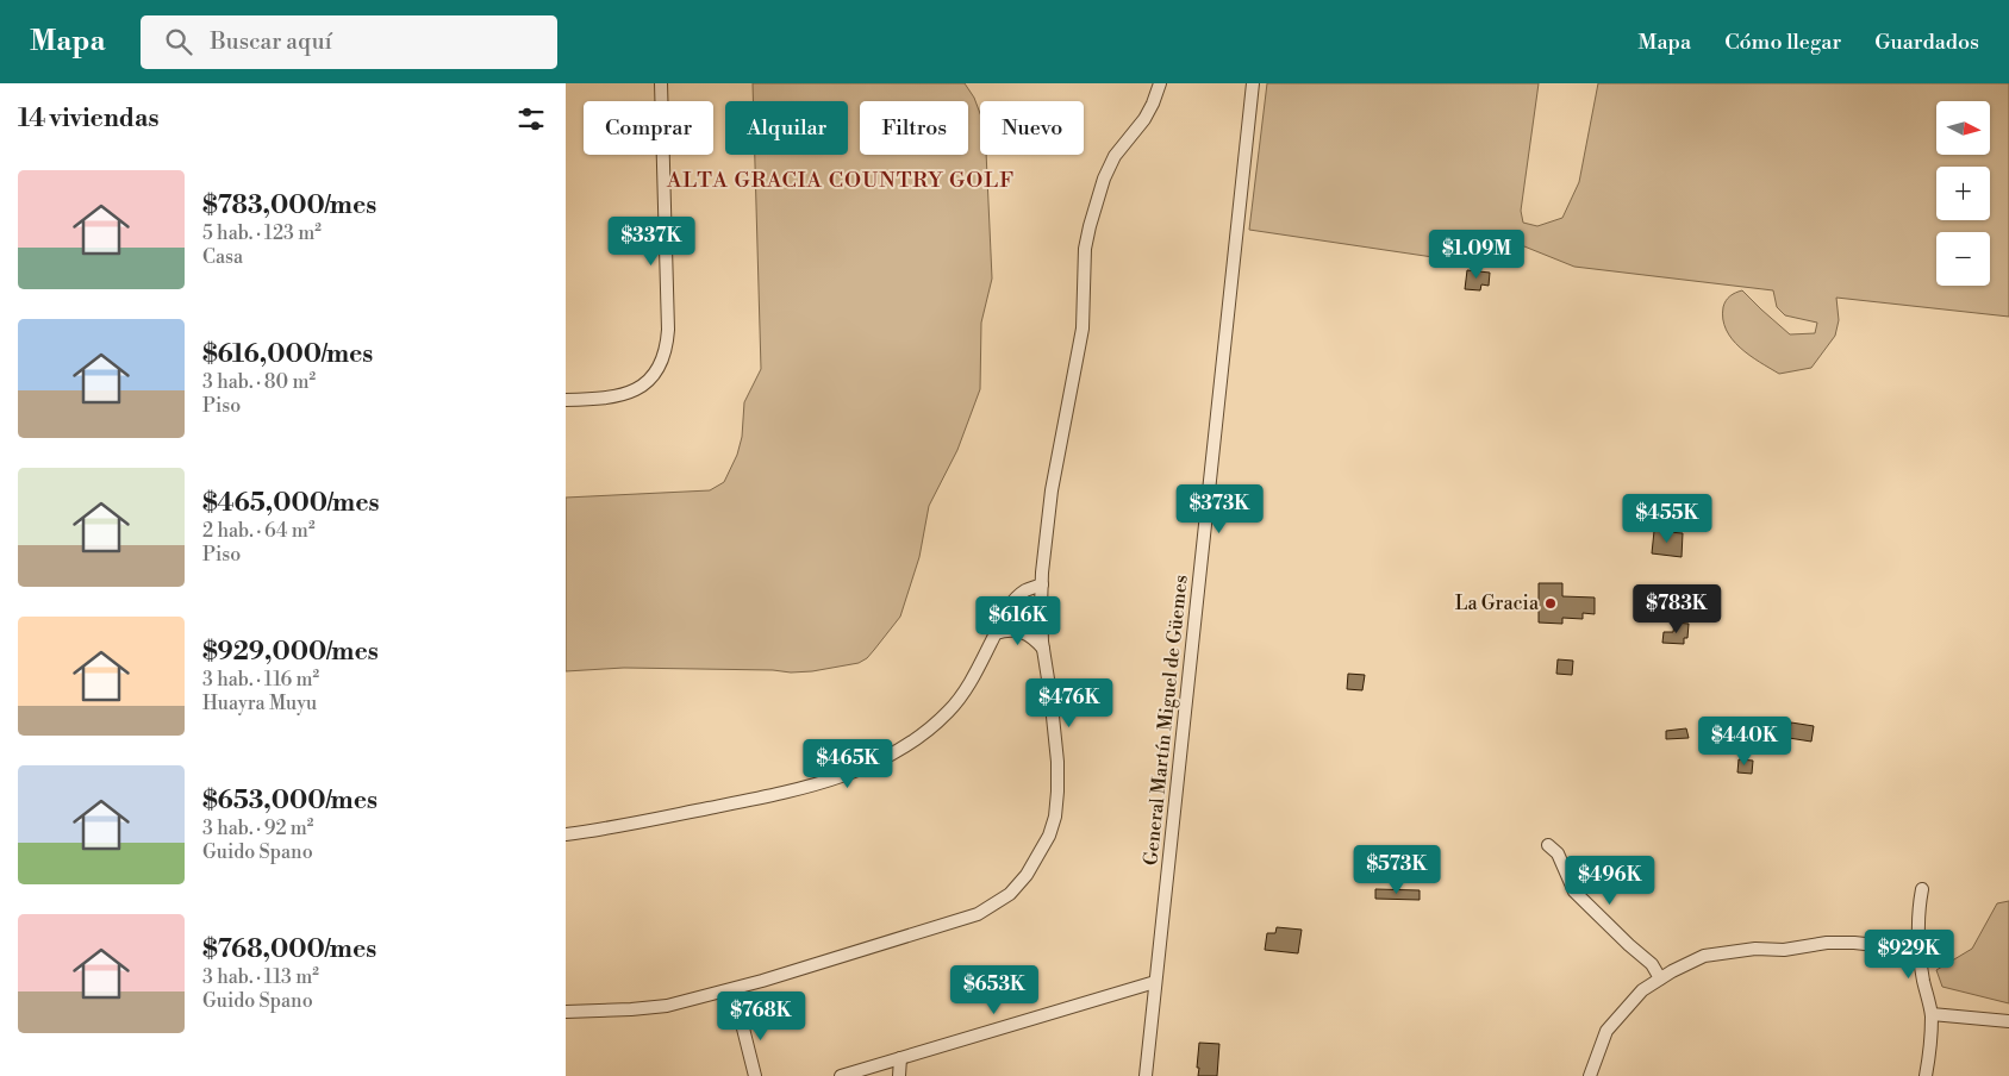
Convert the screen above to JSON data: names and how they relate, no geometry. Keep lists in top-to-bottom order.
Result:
{
  "streets": {
    "street": ["General Martín Miguel de Güemes"]
  },
  "districts": ["ALTA GRACIA COUNTRY GOLF"],
  "places": ["La Gracia"],
  "north": "right",
  "page": {
    "header": "Mapa",
    "search": "Buscar aquí",
    "nav": ["Mapa", "Cómo llegar", "Guardados"],
    "heading": "14 viviendas",
    "map_buttons": ["+", "−"],
    "chip": [
      "Comprar",
      "Alquilar",
      "Filtros",
      "Nuevo"
    ],
    "list": [
      {
        "name": "$783,000/mes",
        "note": "5 hab. · 123 m² · Casa"
      },
      {
        "name": "$616,000/mes",
        "note": "3 hab. · 80 m² · Piso"
      },
      {
        "name": "$465,000/mes",
        "note": "2 hab. · 64 m² · Piso"
      },
      {
        "name": "$929,000/mes",
        "note": "3 hab. · 116 m² · Huayra Muyu"
      },
      {
        "name": "$653,000/mes",
        "note": "3 hab. · 92 m² · Guido Spano"
      },
      {
        "name": "$768,000/mes",
        "note": "3 hab. · 113 m² · Guido Spano"
      }
    ],
    "price": [
      "$337K",
      "$1.09M",
      "$373K",
      "$455K",
      "$783K",
      "$616K",
      "$476K",
      "$440K",
      "$465K",
      "$573K",
      "$496K",
      "$929K",
      "$653K",
      "$768K"
    ]
  }
}
